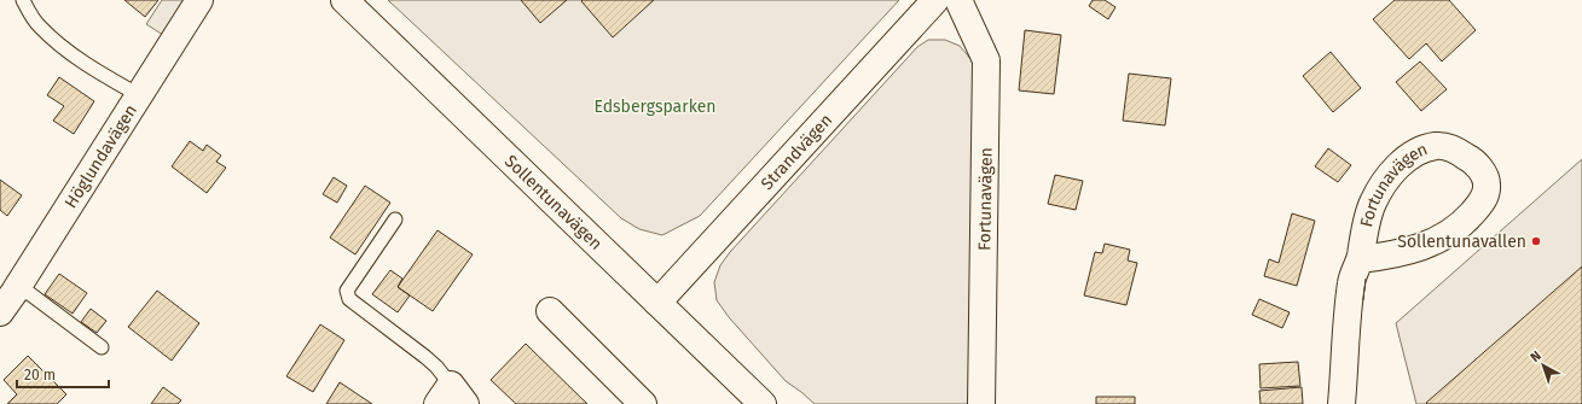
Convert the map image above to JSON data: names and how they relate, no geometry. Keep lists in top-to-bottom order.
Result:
{
  "streets": {
    "street": [
      "Strandvägen",
      "Höglundavägen",
      "Fortunavägen",
      "Sollentunavägen"
    ]
  },
  "crossings": [
    ["Strandvägen", "Sollentunavägen"]
  ],
  "parks": ["Edsbergsparken"],
  "places": ["Sollentunavallen"],
  "scale_bar": "20 m",
  "north": "top left"
}
